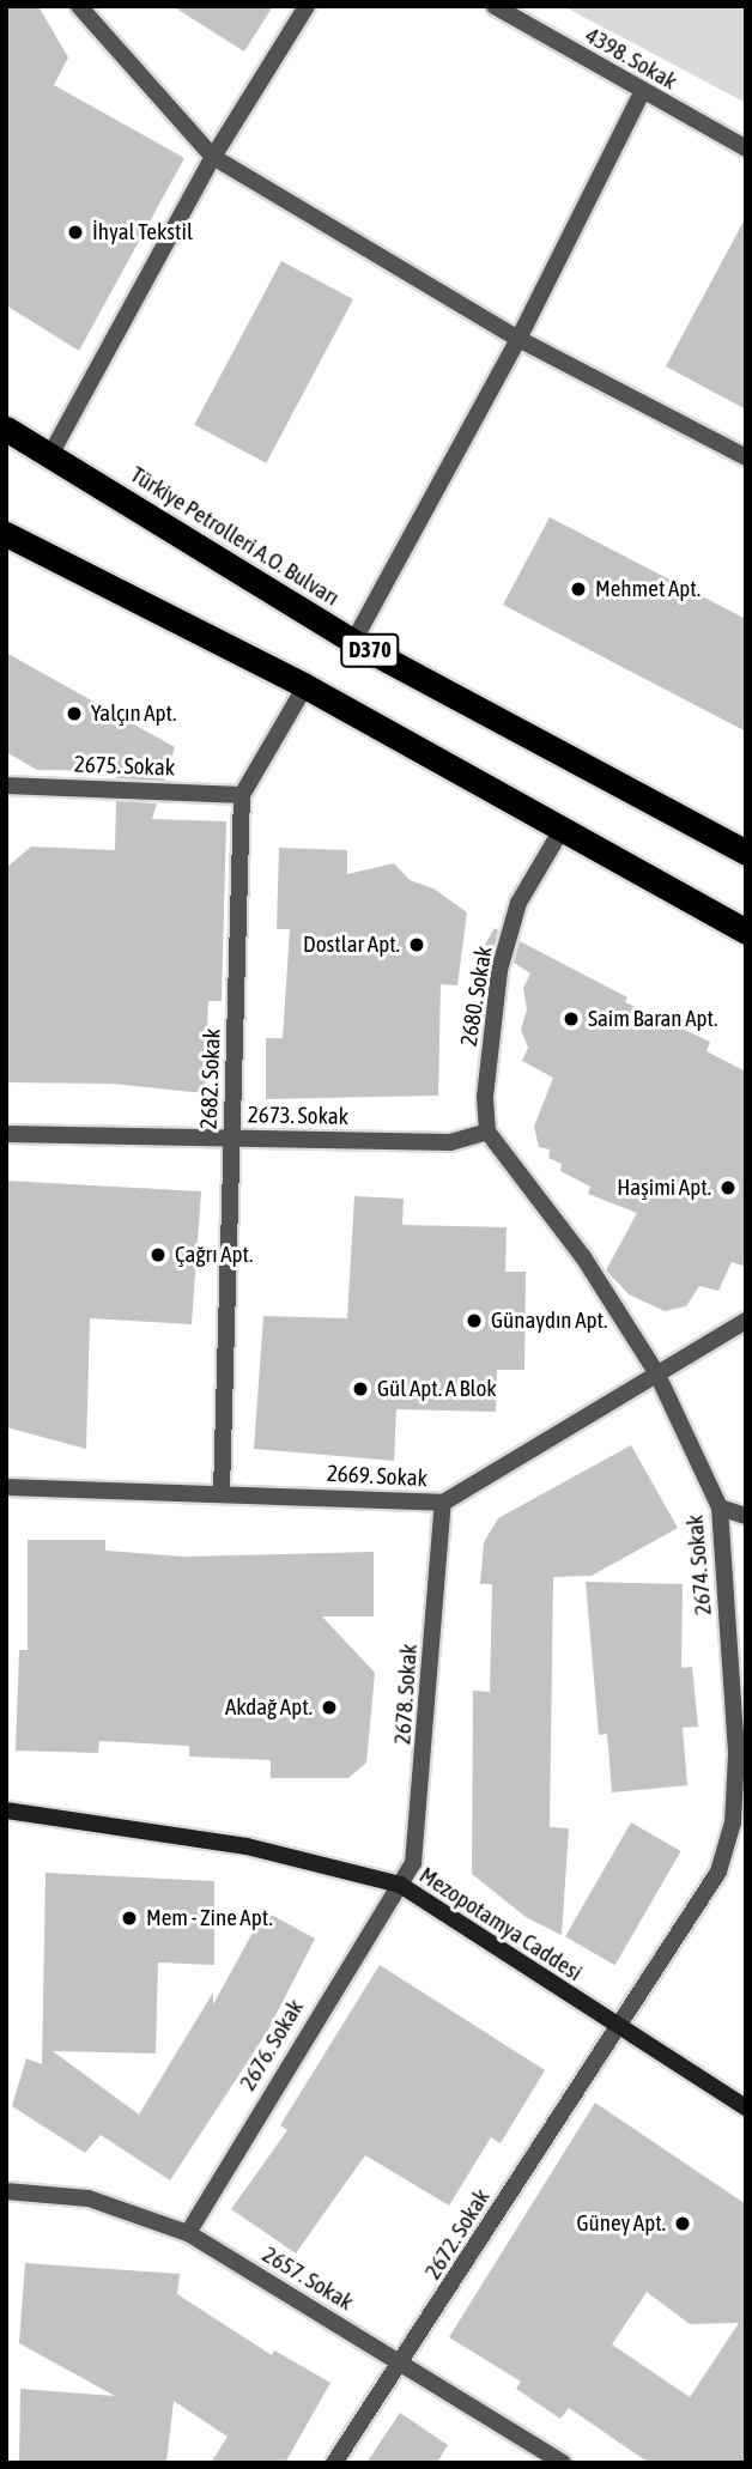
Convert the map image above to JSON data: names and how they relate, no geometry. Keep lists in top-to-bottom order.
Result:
{
  "streets": {
    "highway": ["Türkiye Petrolleri A.O. Bulvarı", "D370"],
    "street": [
      "4398. Sokak",
      "2675. Sokak",
      "2680. Sokak",
      "2682. Sokak",
      "2673. Sokak",
      "2669. Sokak",
      "2674. Sokak",
      "2678. Sokak",
      "Mezopotamya Caddesi",
      "2676. Sokak",
      "2672. Sokak",
      "2657. Sokak"
    ]
  },
  "crossings": [
    ["D370", "2680. Sokak"],
    ["D370", "2682. Sokak"],
    ["2675. Sokak", "2682. Sokak"],
    ["2680. Sokak", "2673. Sokak"],
    ["2680. Sokak", "2674. Sokak"],
    ["2682. Sokak", "2673. Sokak"],
    ["2682. Sokak", "2669. Sokak"],
    ["2673. Sokak", "2674. Sokak"],
    ["2669. Sokak", "2674. Sokak"],
    ["2669. Sokak", "2678. Sokak"],
    ["2674. Sokak", "Mezopotamya Caddesi"],
    ["2674. Sokak", "2672. Sokak"],
    ["2678. Sokak", "Mezopotamya Caddesi"],
    ["2678. Sokak", "2676. Sokak"],
    ["Mezopotamya Caddesi", "2676. Sokak"],
    ["Mezopotamya Caddesi", "2672. Sokak"],
    ["2676. Sokak", "2657. Sokak"],
    ["2672. Sokak", "2657. Sokak"]
  ],
  "places": [
    "İhyal Tekstil",
    "Mehmet Apt.",
    "Yalçın Apt.",
    "Dostlar Apt.",
    "Saim Baran Apt.",
    "Haşimi Apt.",
    "Çağrı Apt.",
    "Günaydın Apt.",
    "Gül Apt. A Blok",
    "Akdağ Apt.",
    "Mem - Zine Apt.",
    "Güney Apt."
  ]
}
